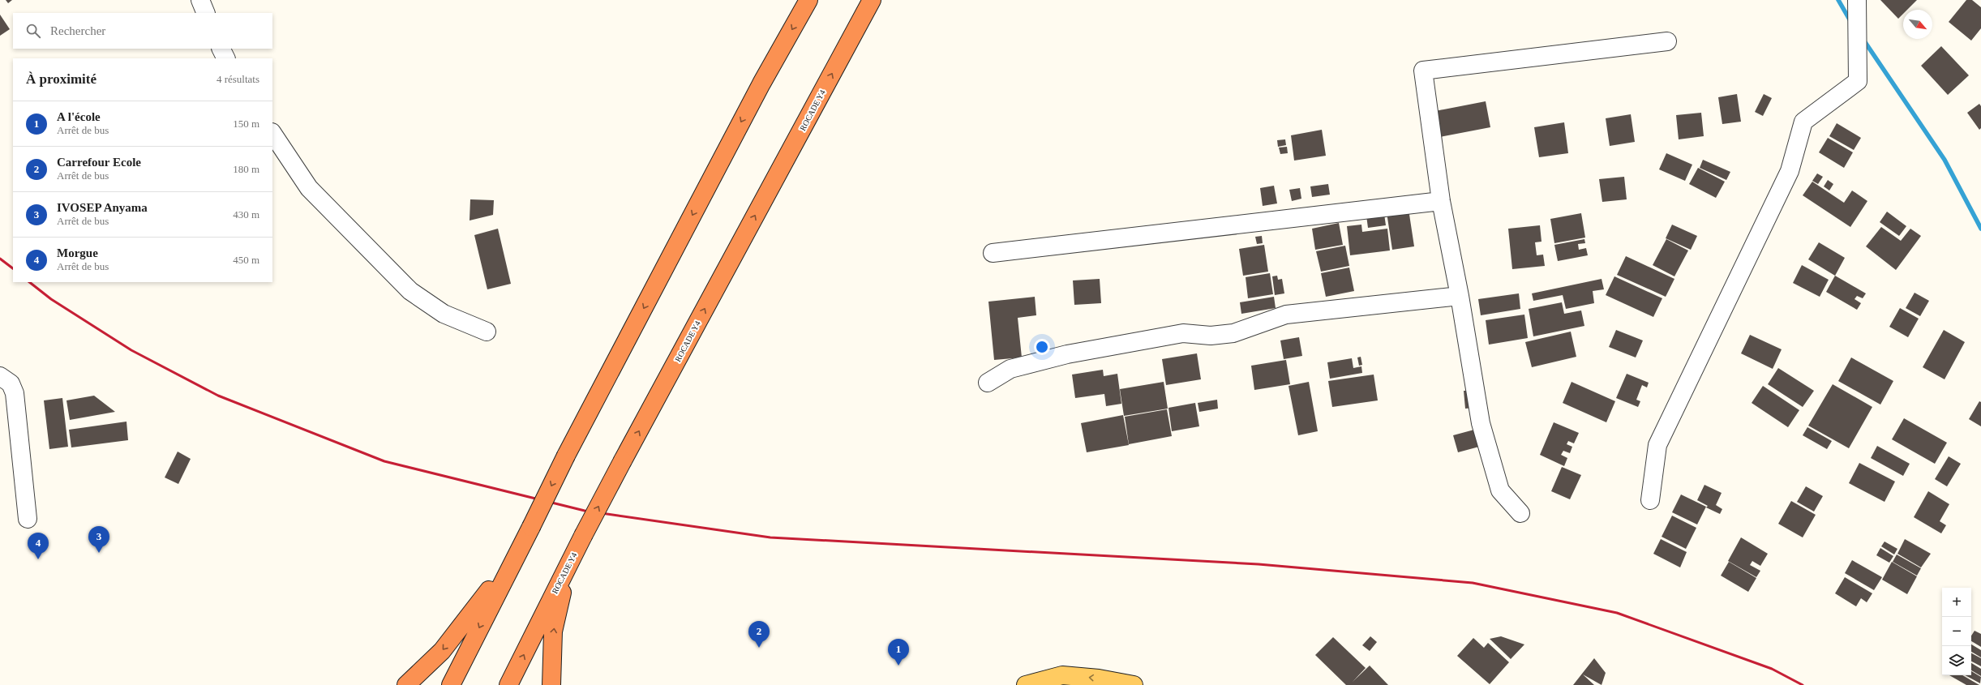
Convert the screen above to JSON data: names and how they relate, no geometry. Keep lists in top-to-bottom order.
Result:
{
  "streets": {
    "highway": ["ROCADE Y4"]
  },
  "north": "bottom right",
  "page": {
    "search": "Rechercher",
    "heading": ["À proximité", "4 résultats"],
    "list": [
      {
        "mark": "1",
        "name": "A l'école",
        "note": "Arrêt de bus",
        "value": "150 m"
      },
      {
        "mark": "2",
        "name": "Carrefour Ecole",
        "note": "Arrêt de bus",
        "value": "180 m"
      },
      {
        "mark": "3",
        "name": "IVOSEP Anyama",
        "note": "Arrêt de bus",
        "value": "430 m"
      },
      {
        "mark": "4",
        "name": "Morgue",
        "note": "Arrêt de bus",
        "value": "450 m"
      }
    ],
    "pins": [
      "3",
      "4",
      "2",
      "1"
    ],
    "map_buttons": ["+", "−"]
  }
}
